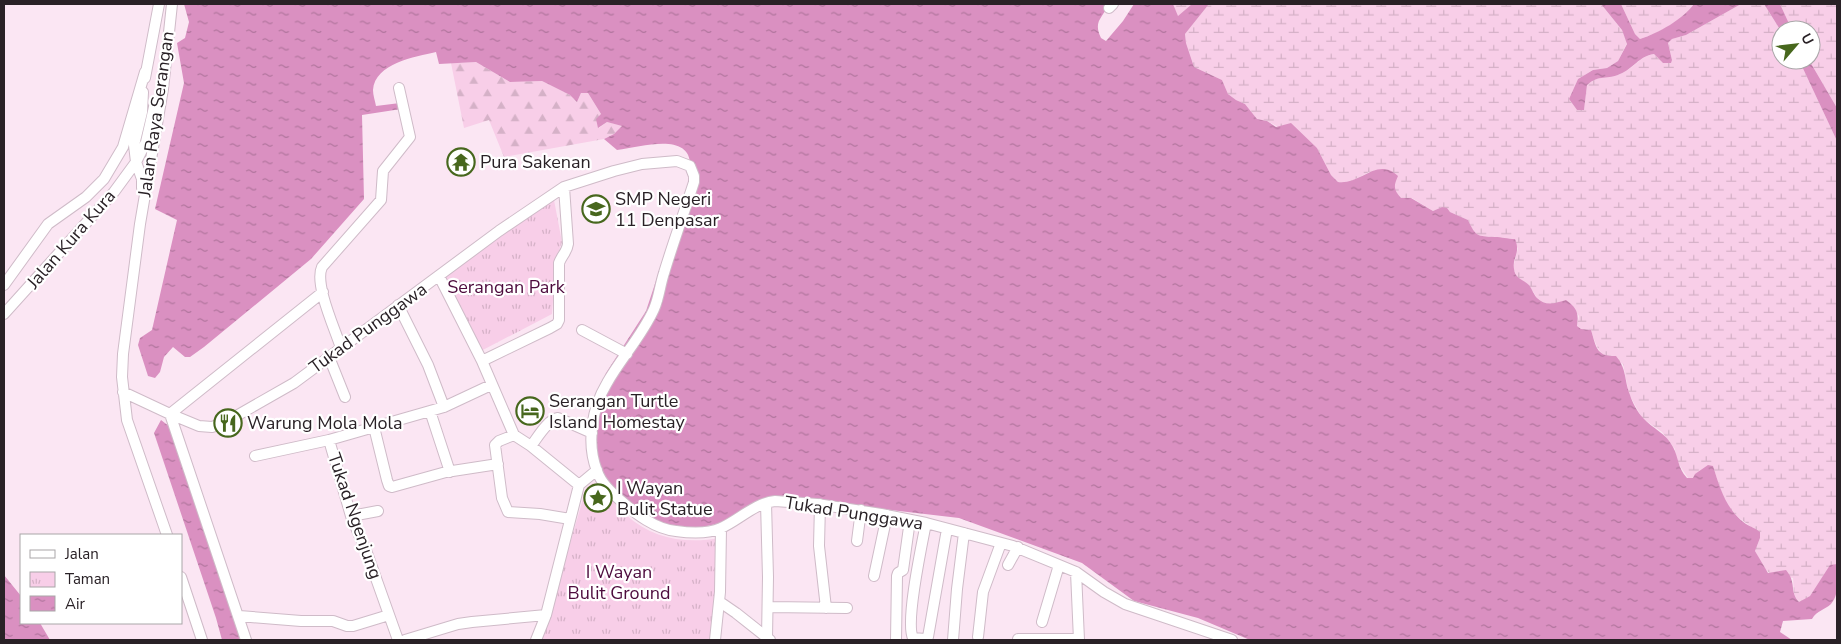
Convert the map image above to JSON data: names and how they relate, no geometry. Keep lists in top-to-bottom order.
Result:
{
  "streets": {
    "street": [
      "Jalan Raya Serangan",
      "Jalan Kura Kura",
      "Tukad Punggawa",
      "Tukad Ngenjung"
    ]
  },
  "crossings": [
    ["Jalan Raya Serangan", "Jalan Kura Kura"],
    ["Jalan Raya Serangan", "Tukad Punggawa"]
  ],
  "parks": ["Serangan Park", "I Wayan Bulit Ground"],
  "places": {
    "temple": ["Pura Sakenan"],
    "school or university": ["SMP Negeri 11 Denpasar"],
    "hotel": ["Serangan Turtle Island Homestay"],
    "restaurant": ["Warung Mola Mola"],
    "place": ["I Wayan Bulit Statue"]
  },
  "legend": ["Jalan", "Taman", "Air"],
  "north": "top right"
}
